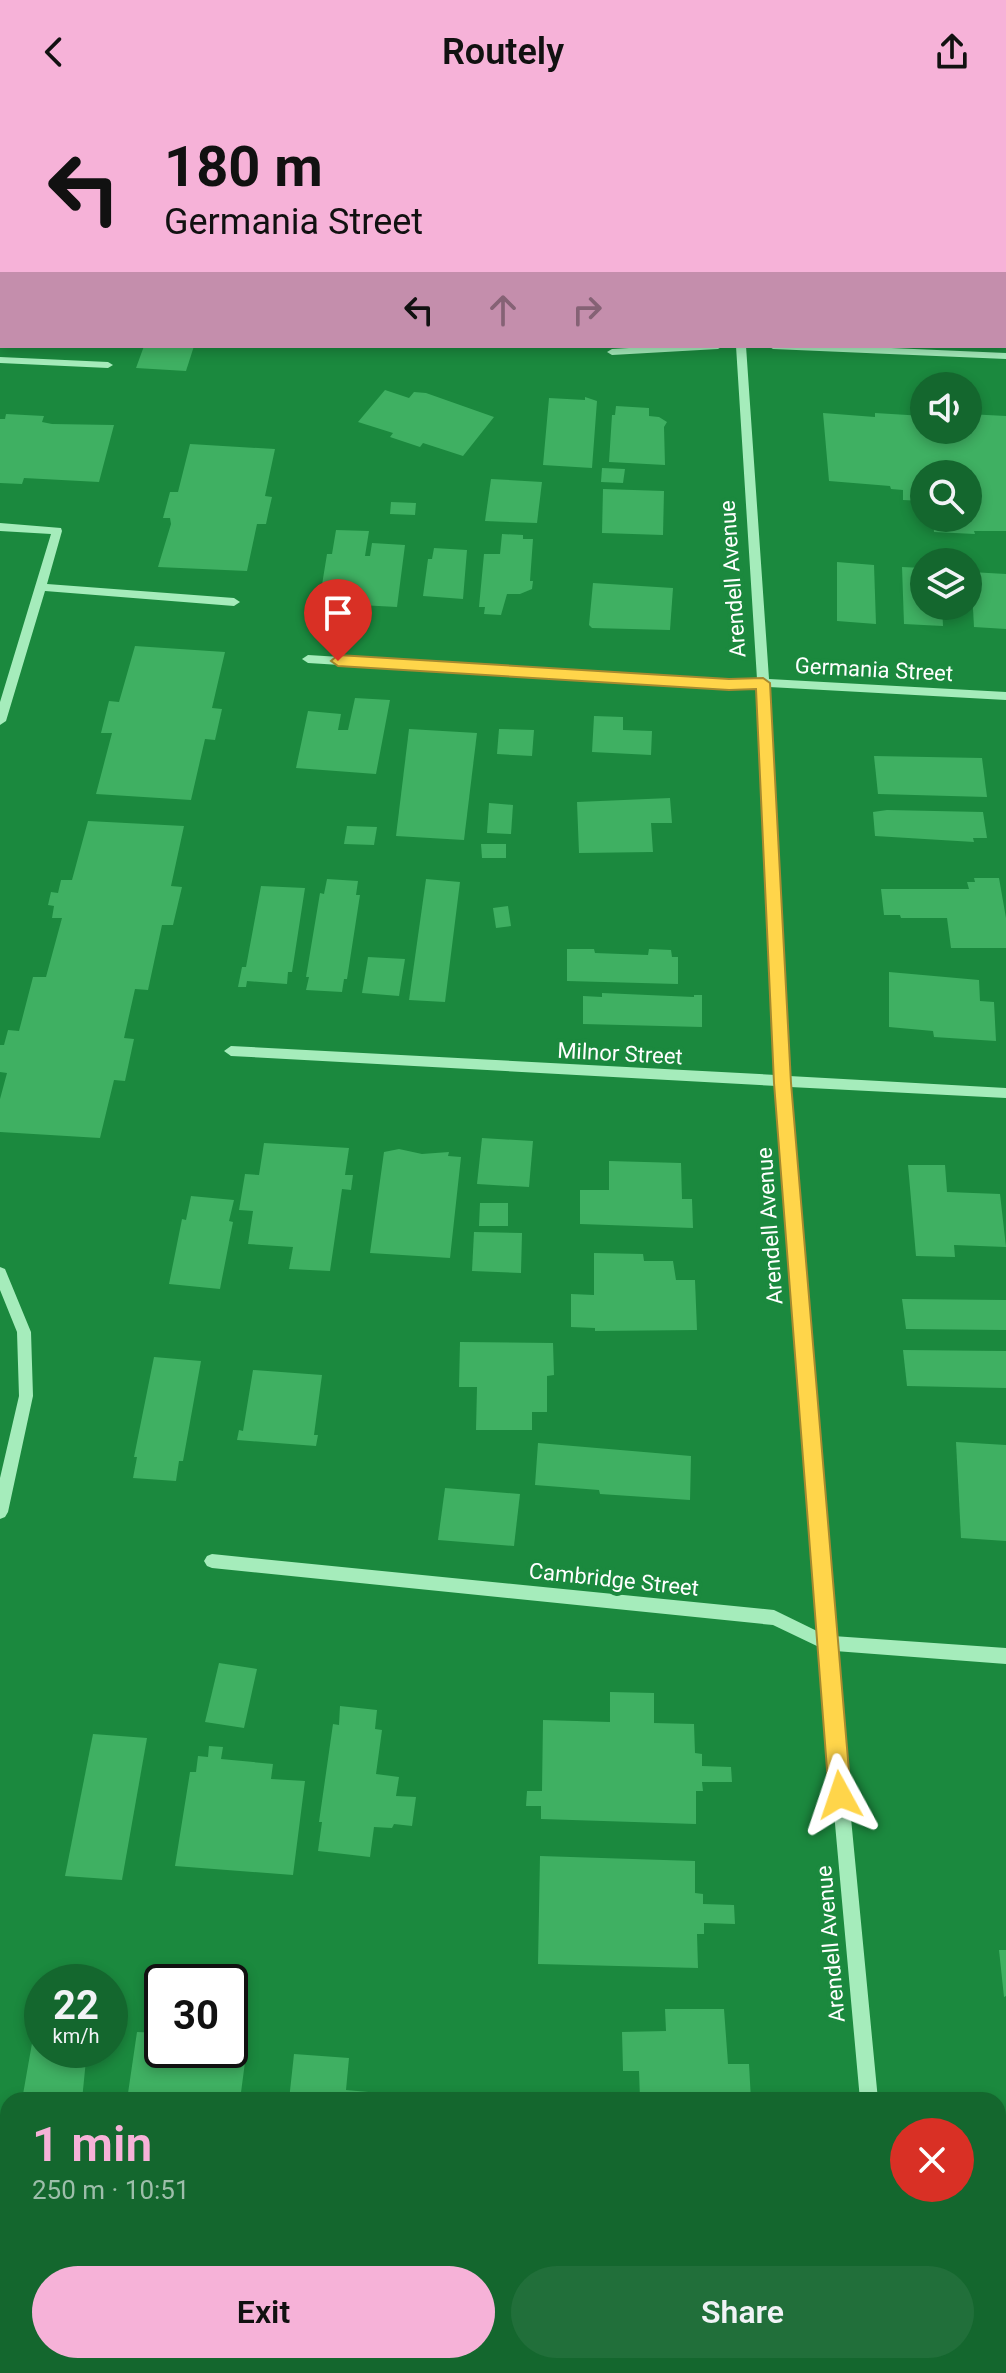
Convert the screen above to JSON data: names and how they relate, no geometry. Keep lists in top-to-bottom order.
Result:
{
  "streets": {
    "street": [
      "Arendell Avenue",
      "Germania Street",
      "Milnor Street",
      "Cambridge Street"
    ]
  },
  "crossings": [
    ["Arendell Avenue", "Germania Street"],
    ["Arendell Avenue", "Milnor Street"],
    ["Arendell Avenue", "Cambridge Street"]
  ],
  "page": {
    "header": "Routely",
    "turn": ["180 m", "Germania Street"],
    "speed": "22 km/h",
    "limit": "30",
    "heading": ["1 min", "250 m · 10:51"],
    "buttons": ["Exit", "Share"]
  }
}
